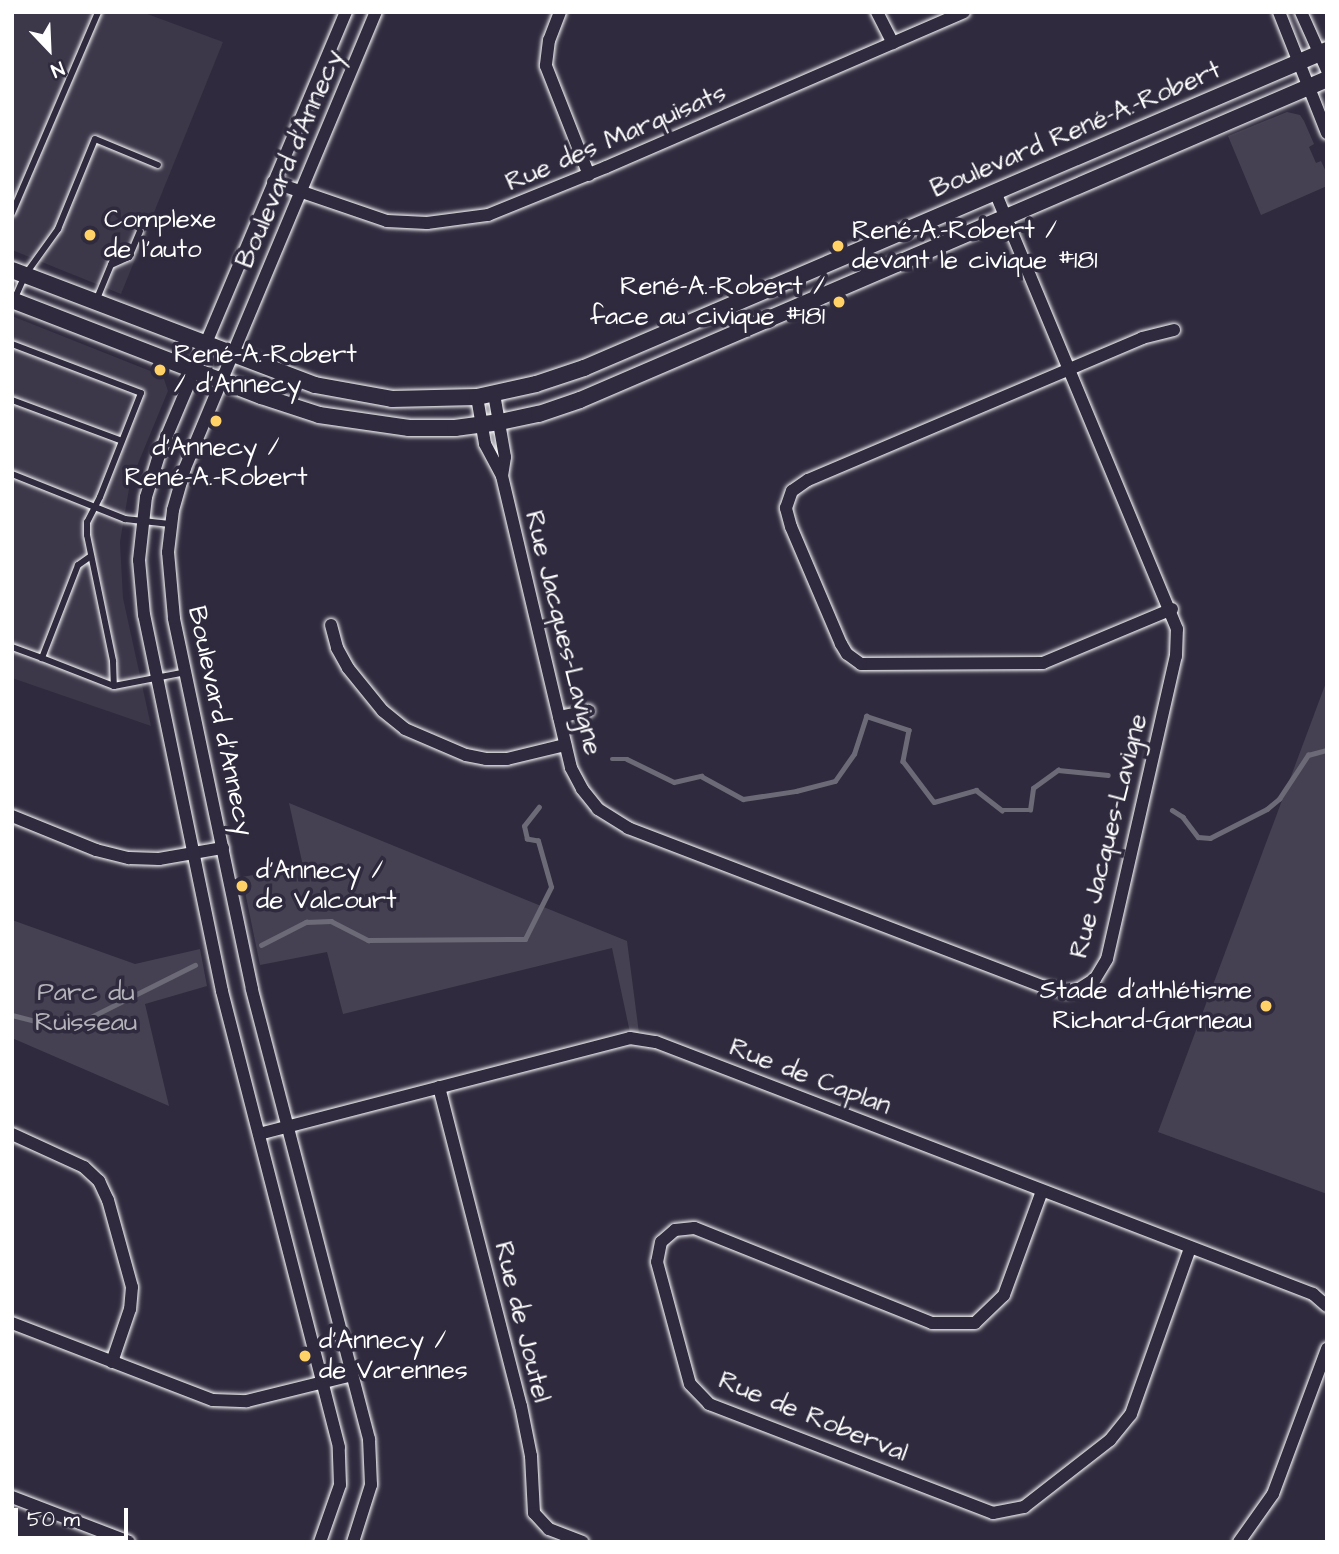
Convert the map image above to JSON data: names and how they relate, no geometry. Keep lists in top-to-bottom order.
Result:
{
  "streets": {
    "street": [
      "Boulevard René-A.-Robert",
      "Rue des Marquisats",
      "Boulevard d'Annecy",
      "Rue Jacques-Lavigne",
      "Rue de Caplan",
      "Rue de Joutel",
      "Rue de Roberval"
    ]
  },
  "crossings": [
    ["Boulevard René-A.-Robert", "Boulevard d'Annecy"],
    ["Boulevard René-A.-Robert", "Rue Jacques-Lavigne"],
    ["Rue des Marquisats", "Boulevard d'Annecy"],
    ["Boulevard d'Annecy", "Rue de Caplan"],
    ["Rue de Caplan", "Rue de Joutel"],
    ["Rue de Caplan", "Rue de Roberval"]
  ],
  "parks": ["Parc du Ruisseau"],
  "places": [
    "Complexe de l'auto",
    "René-A.-Robert / devant le civique #181",
    "René-A.-Robert / face au civique #181",
    "René-A.-Robert / d'Annecy",
    "d'Annecy / René-A.-Robert",
    "d'Annecy / de Valcourt",
    "Stade d'athlétisme Richard-Garneau",
    "d'Annecy / de Varennes"
  ],
  "scale_bar": "50 m",
  "north": "bottom right"
}
